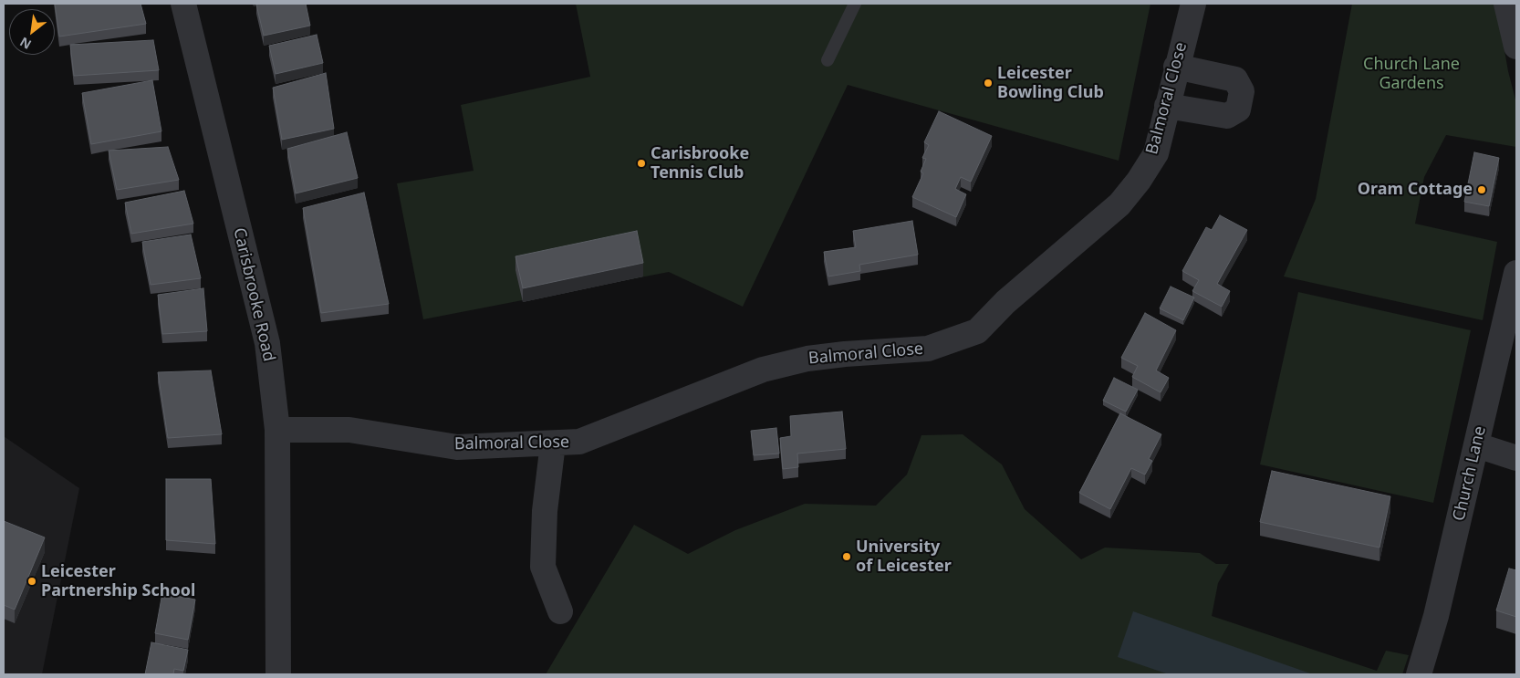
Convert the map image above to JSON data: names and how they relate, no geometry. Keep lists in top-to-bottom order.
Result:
{
  "streets": {
    "street": ["Balmoral Close", "Carisbrooke Road", "Church Lane"]
  },
  "crossings": [
    ["Balmoral Close", "Carisbrooke Road"]
  ],
  "parks": ["Church Lane Gardens"],
  "places": [
    "Leicester Bowling Club",
    "Carisbrooke Tennis Club",
    "Oram Cottage",
    "University of Leicester",
    "Leicester Partnership School"
  ],
  "north": "bottom left"
}
